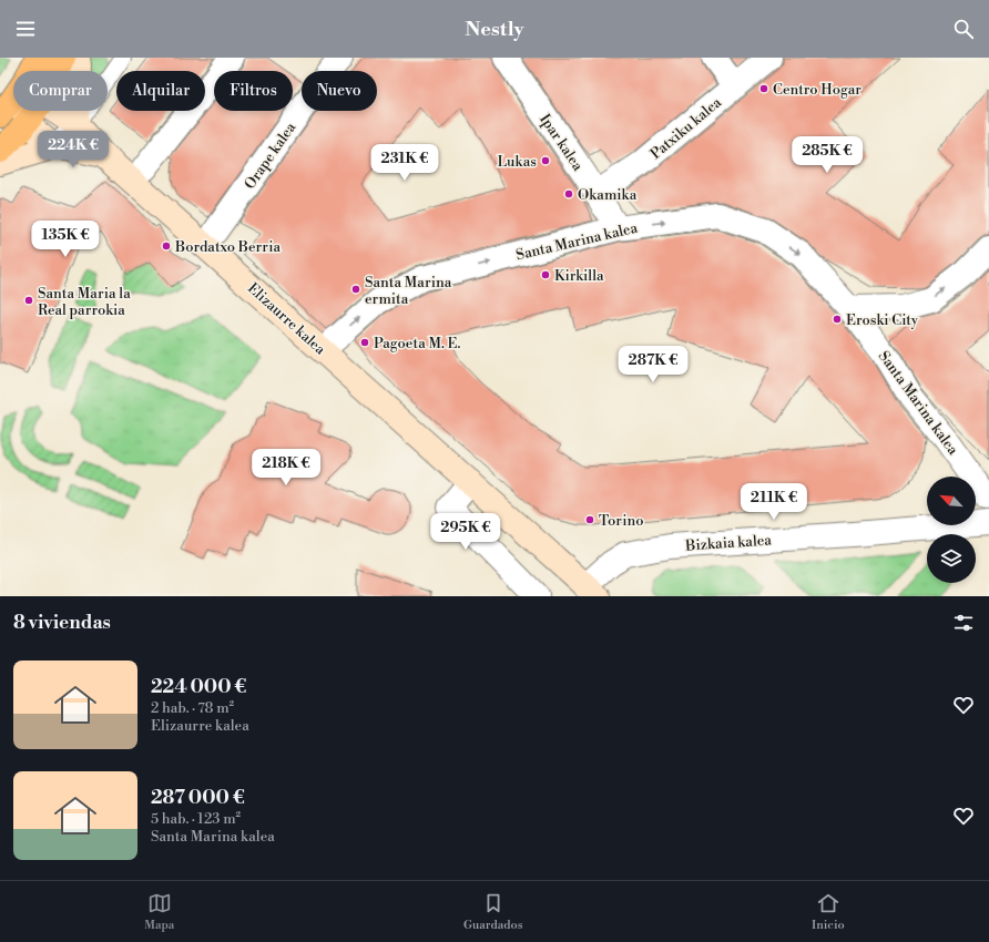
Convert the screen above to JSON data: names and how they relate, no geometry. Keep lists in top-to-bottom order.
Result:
{
  "streets": {
    "main road": ["Elizaurre kalea"],
    "street": [
      "Patxiku kalea",
      "Ipar kalea",
      "Orape kalea",
      "Santa Marina kalea",
      "Bizkaia kalea"
    ]
  },
  "crossings": [
    ["Patxiku kalea", "Ipar kalea"],
    ["Ipar kalea", "Santa Marina kalea"],
    ["Santa Marina kalea", "Elizaurre kalea"],
    ["Elizaurre kalea", "Bizkaia kalea"]
  ],
  "one_way": ["Santa Marina kalea"],
  "places": [
    "Centro Hogar",
    "Lukas",
    "Okamika",
    "Bordatxo Berria",
    "Kirkilla",
    "Santa Marina ermita",
    "Santa Maria la Real parrokia",
    "Eroski City",
    "Pagoeta M. E.",
    "Torino"
  ],
  "north": "top left",
  "page": {
    "header": "Nestly",
    "chip": [
      "Comprar",
      "Alquilar",
      "Filtros",
      "Nuevo"
    ],
    "price": [
      "224K €",
      "285K €",
      "231K €",
      "135K €",
      "287K €",
      "218K €",
      "211K €",
      "295K €"
    ],
    "heading": "8 viviendas",
    "list": [
      {
        "name": "224 000 €",
        "note": "2 hab. · 78 m² · Elizaurre kalea"
      },
      {
        "name": "287 000 €",
        "note": "5 hab. · 123 m² · Santa Marina kalea"
      }
    ],
    "tabs": ["Mapa", "Guardados", "Inicio"]
  }
}
